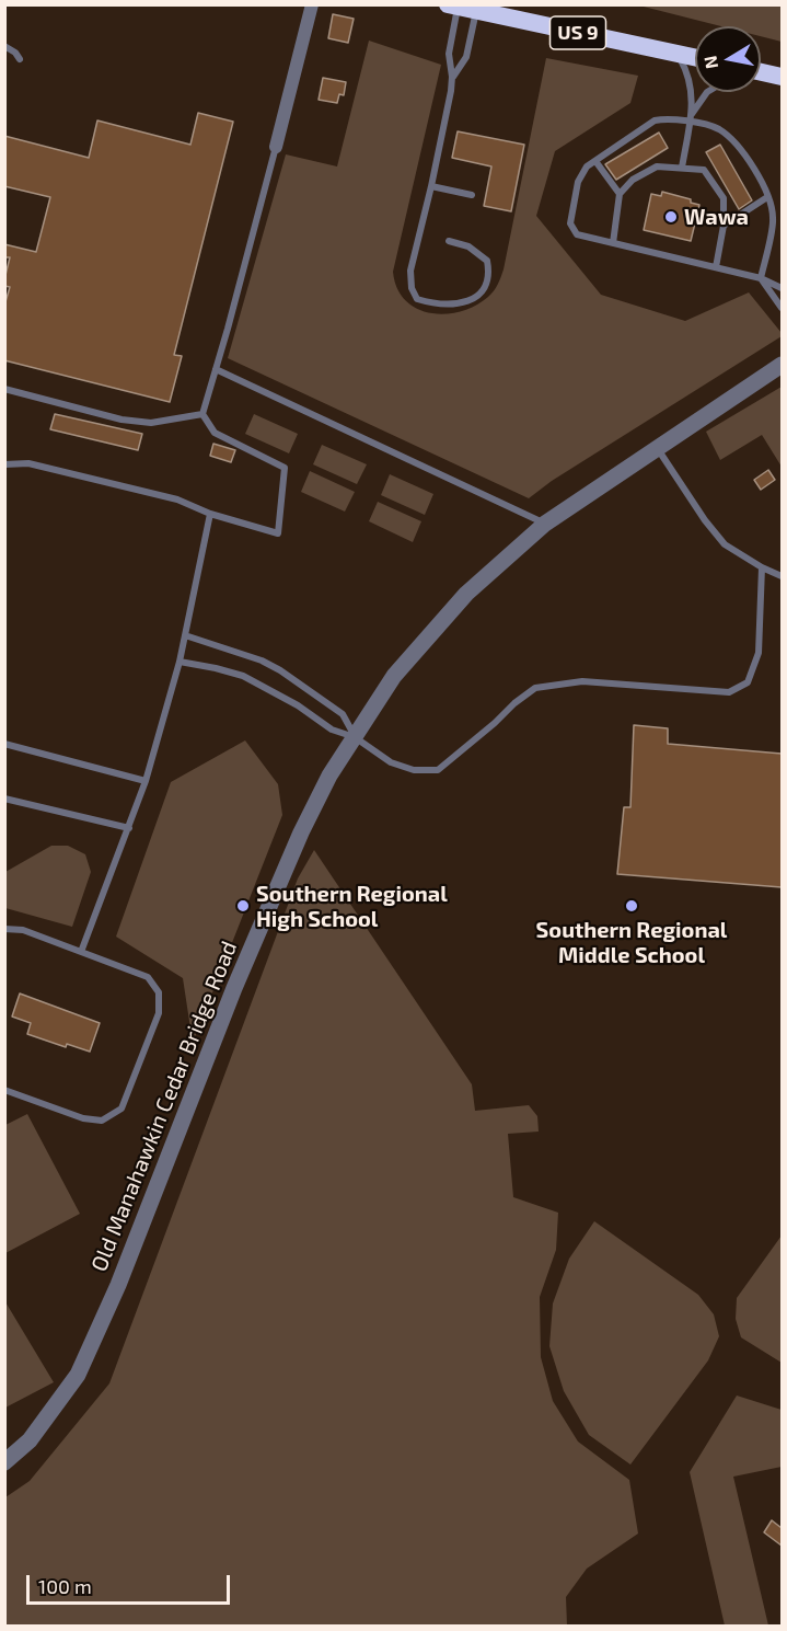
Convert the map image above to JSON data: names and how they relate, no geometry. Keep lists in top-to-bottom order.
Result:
{
  "streets": {
    "highway": ["US 9"],
    "street": ["Old Manahawkin Cedar Bridge Road"]
  },
  "places": ["Wawa", "Southern Regional High School", "Southern Regional Middle School"],
  "scale_bar": "100 m",
  "north": "left"
}
